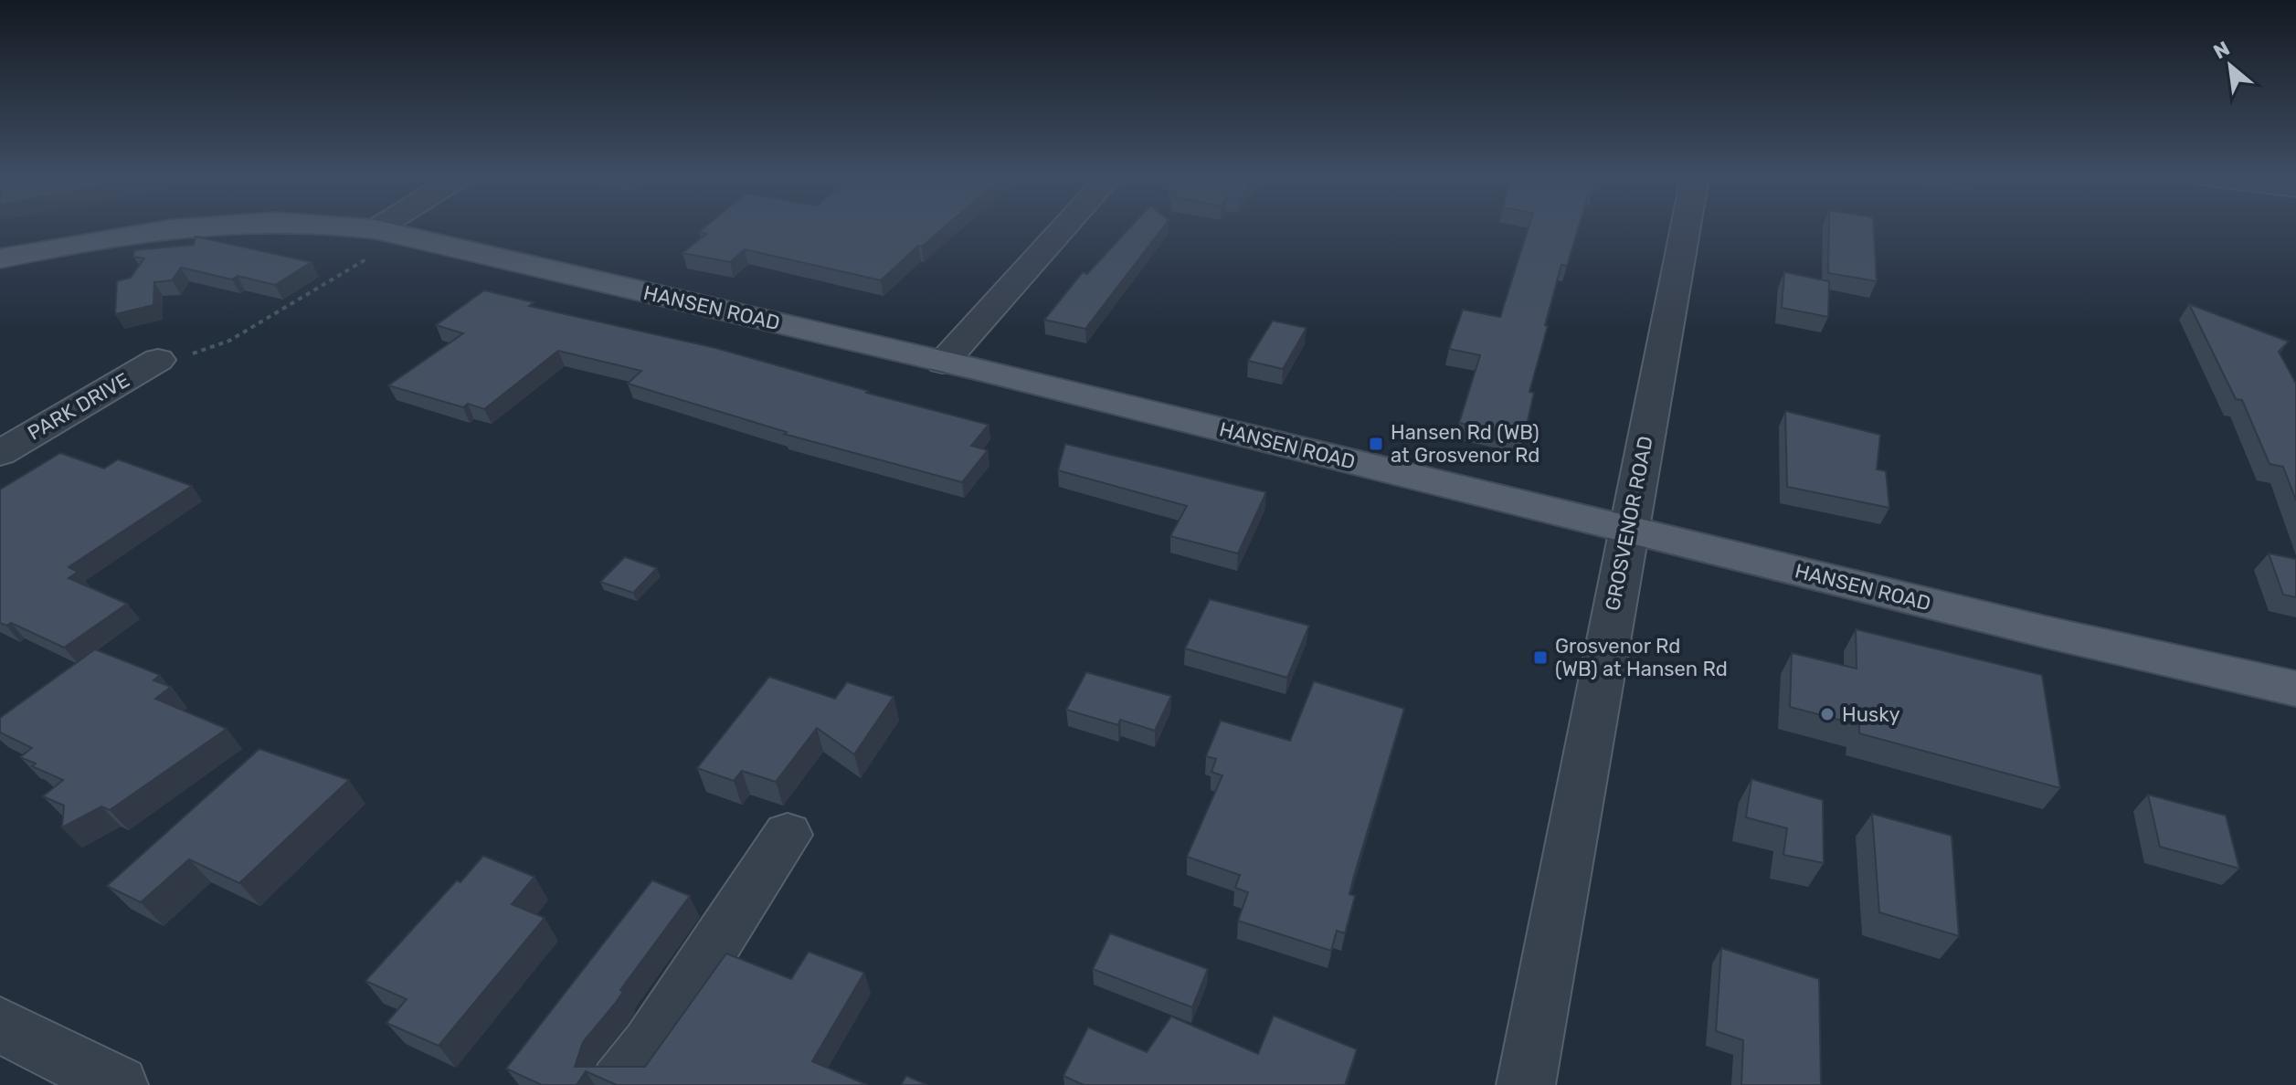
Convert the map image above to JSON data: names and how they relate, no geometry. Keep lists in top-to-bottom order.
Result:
{
  "streets": {
    "main road": ["HANSEN ROAD"],
    "street": ["PARK DRIVE", "GROSVENOR ROAD"]
  },
  "crossings": [
    ["HANSEN ROAD", "GROSVENOR ROAD"]
  ],
  "places": {
    "transit": ["Hansen Rd (WB) at Grosvenor Rd", "Grosvenor Rd (WB) at Hansen Rd"],
    "other": ["Husky"]
  },
  "north": "top left"
}
